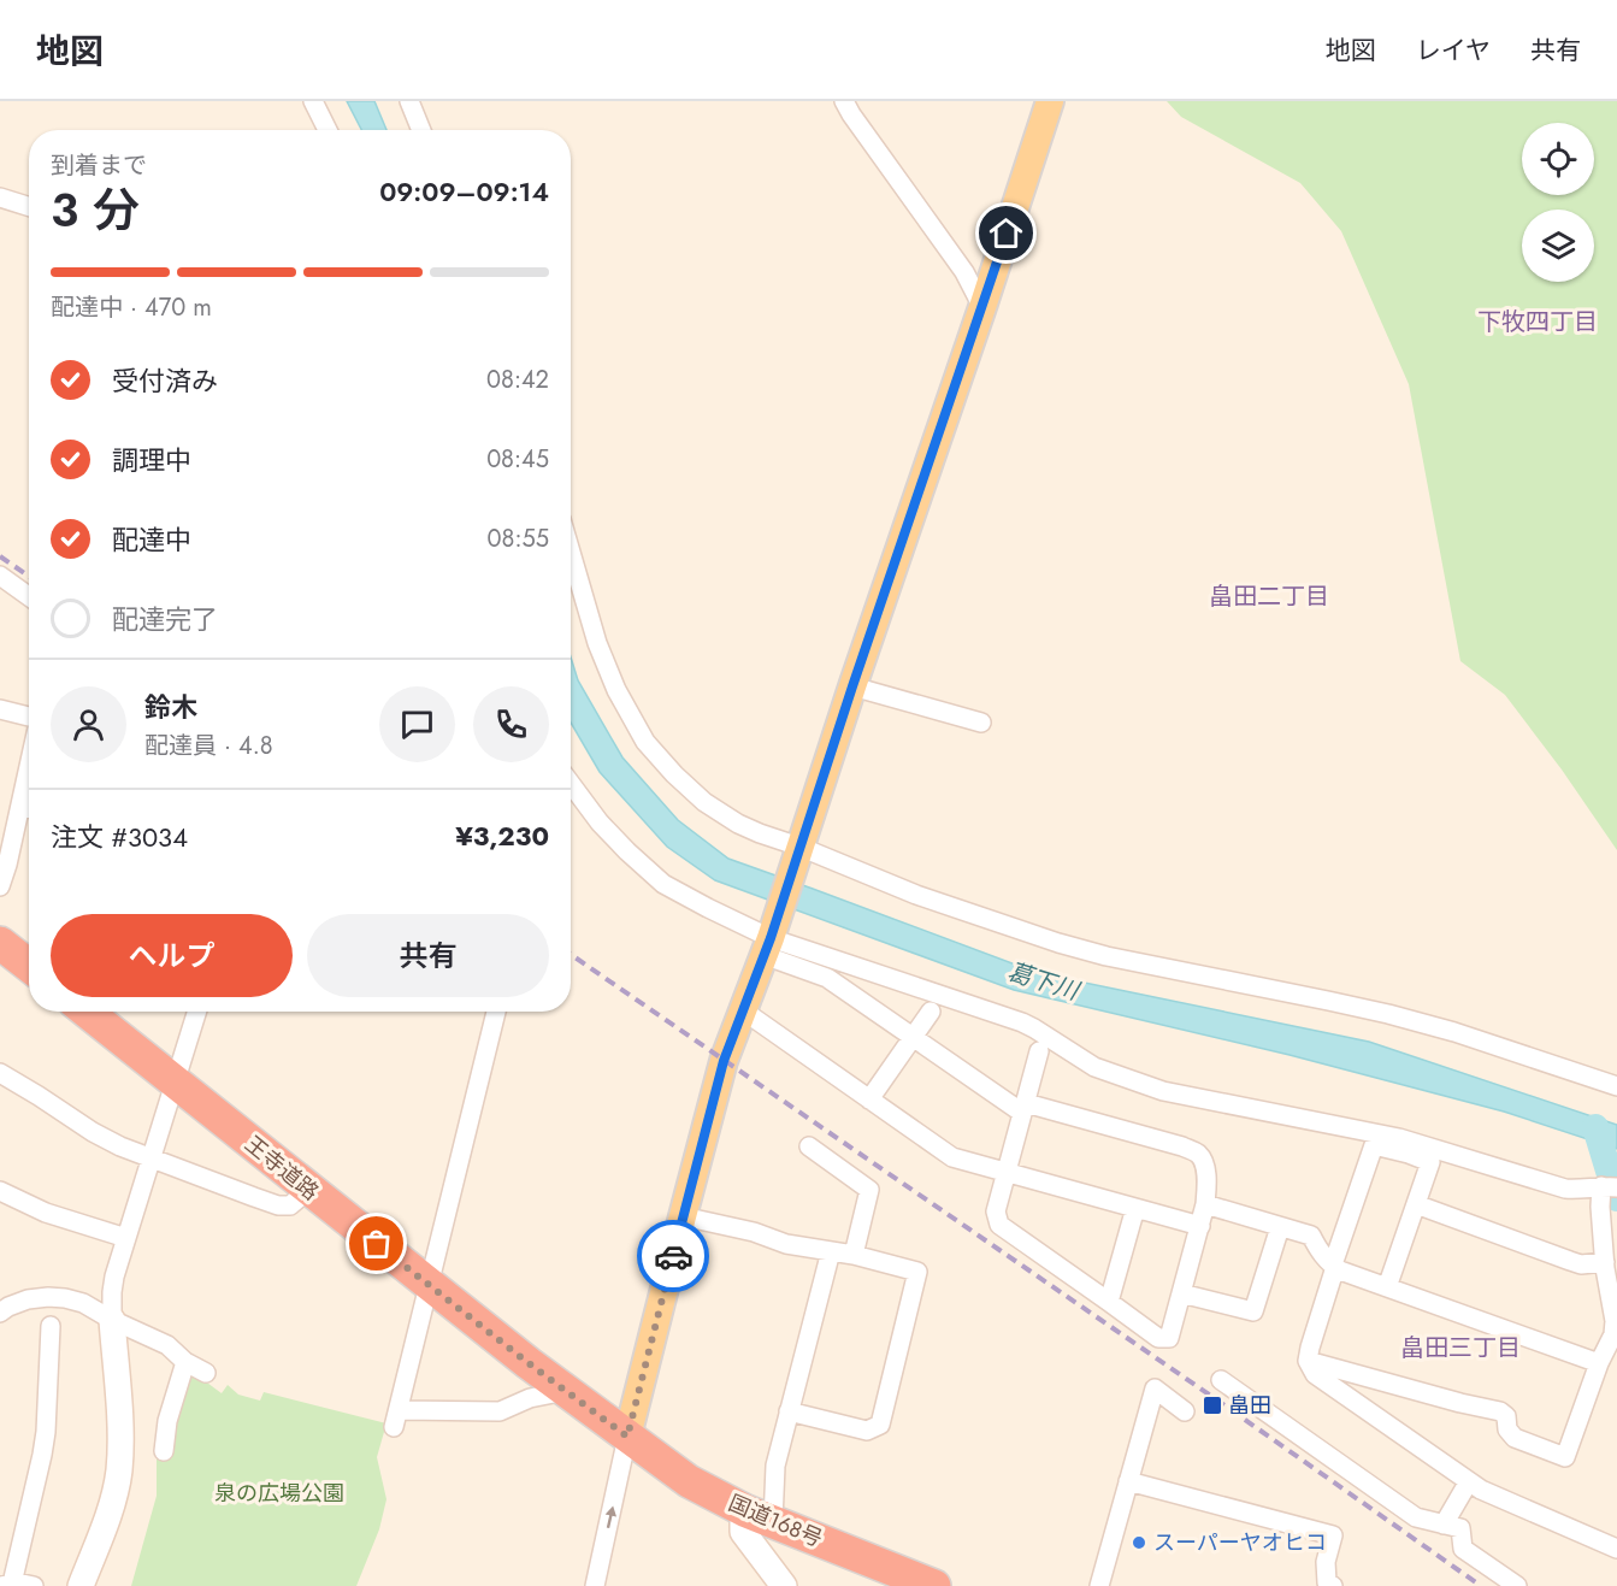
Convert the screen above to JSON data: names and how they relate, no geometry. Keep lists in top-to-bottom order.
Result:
{
  "streets": {
    "highway": ["王寺道路", "国道168号"]
  },
  "crossings": [
    ["王寺道路", "国道168号"]
  ],
  "districts": ["下牧四丁目", "畠田二丁目", "畠田三丁目"],
  "water": ["葛下川"],
  "parks": ["泉の広場公園"],
  "places": {
    "transit": ["畠田"],
    "other": ["スーパーヤオヒコ"]
  },
  "page": {
    "header": "地図",
    "nav": ["地図", "レイヤ", "共有"],
    "heading": ["3 分", "到着まで", "09:09–09:14"],
    "panel": [
      "鈴木",
      "配達員 · 4.8",
      "注文 #3034",
      "¥3,230"
    ],
    "bar": "配達中 · 470 m",
    "list": [
      ["受付済み", "08:42"],
      ["調理中", "08:45"],
      ["配達中", "08:55"],
      "配達完了"
    ],
    "buttons": ["ヘルプ", "共有"]
  }
}
